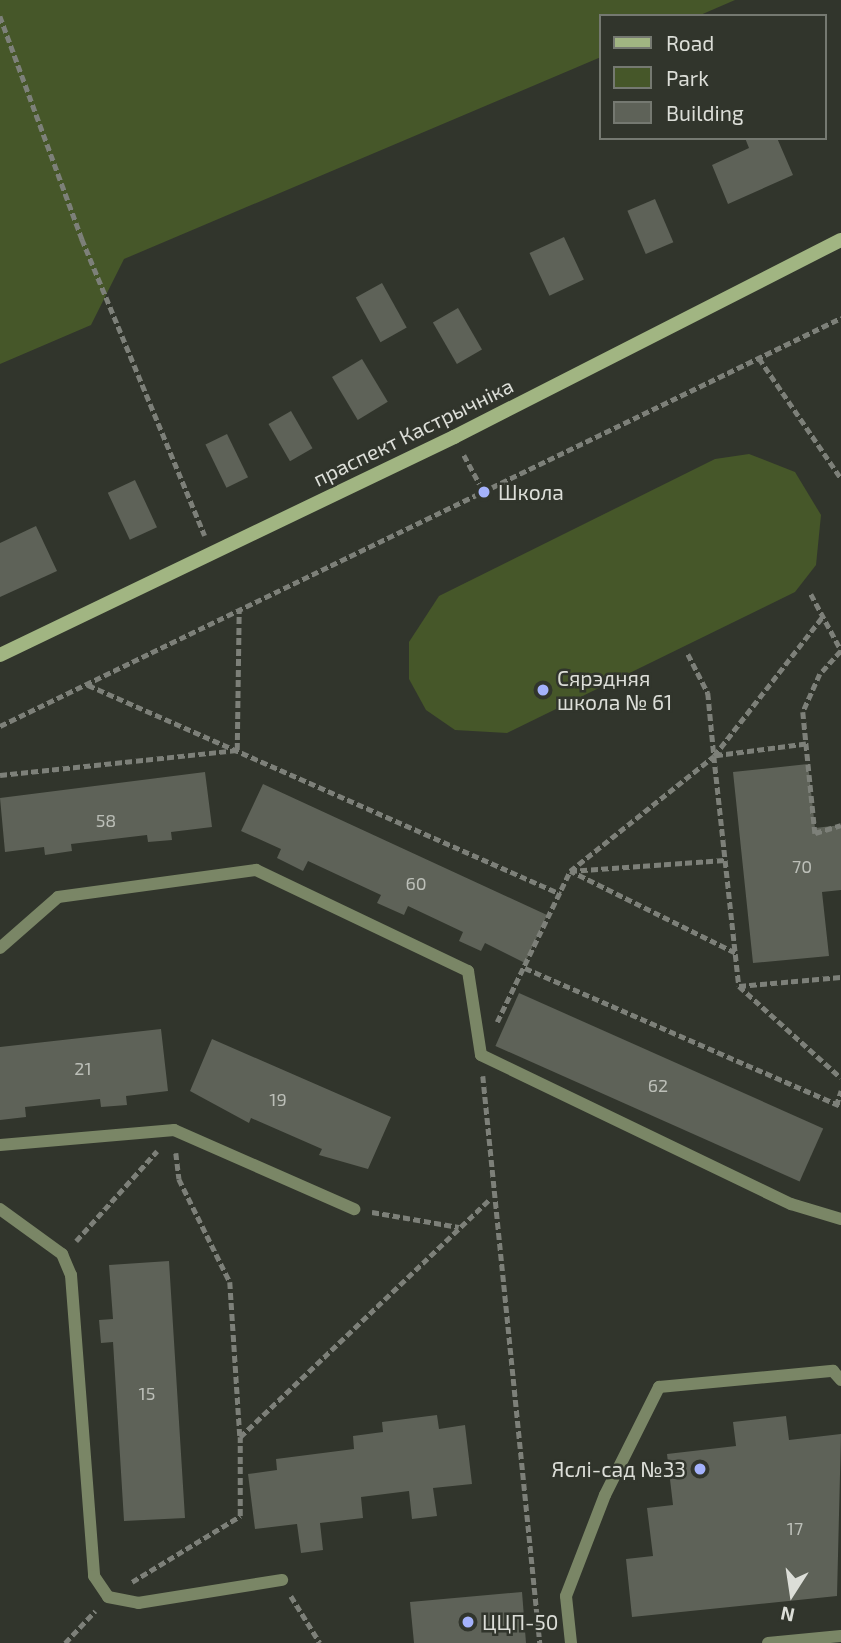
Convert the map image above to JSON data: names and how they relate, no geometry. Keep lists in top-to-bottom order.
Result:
{
  "streets": {
    "main road": ["праспект Кастрычніка"]
  },
  "places": [
    "Школа",
    "Сярэдняя школа № 61",
    "Яслі-сад №33",
    "ЦЦП-50"
  ],
  "house_numbers": [
    "58",
    "70",
    "60",
    "21",
    "62",
    "19",
    "15",
    "17"
  ],
  "legend": ["Road", "Park", "Building"],
  "north": "bottom"
}
